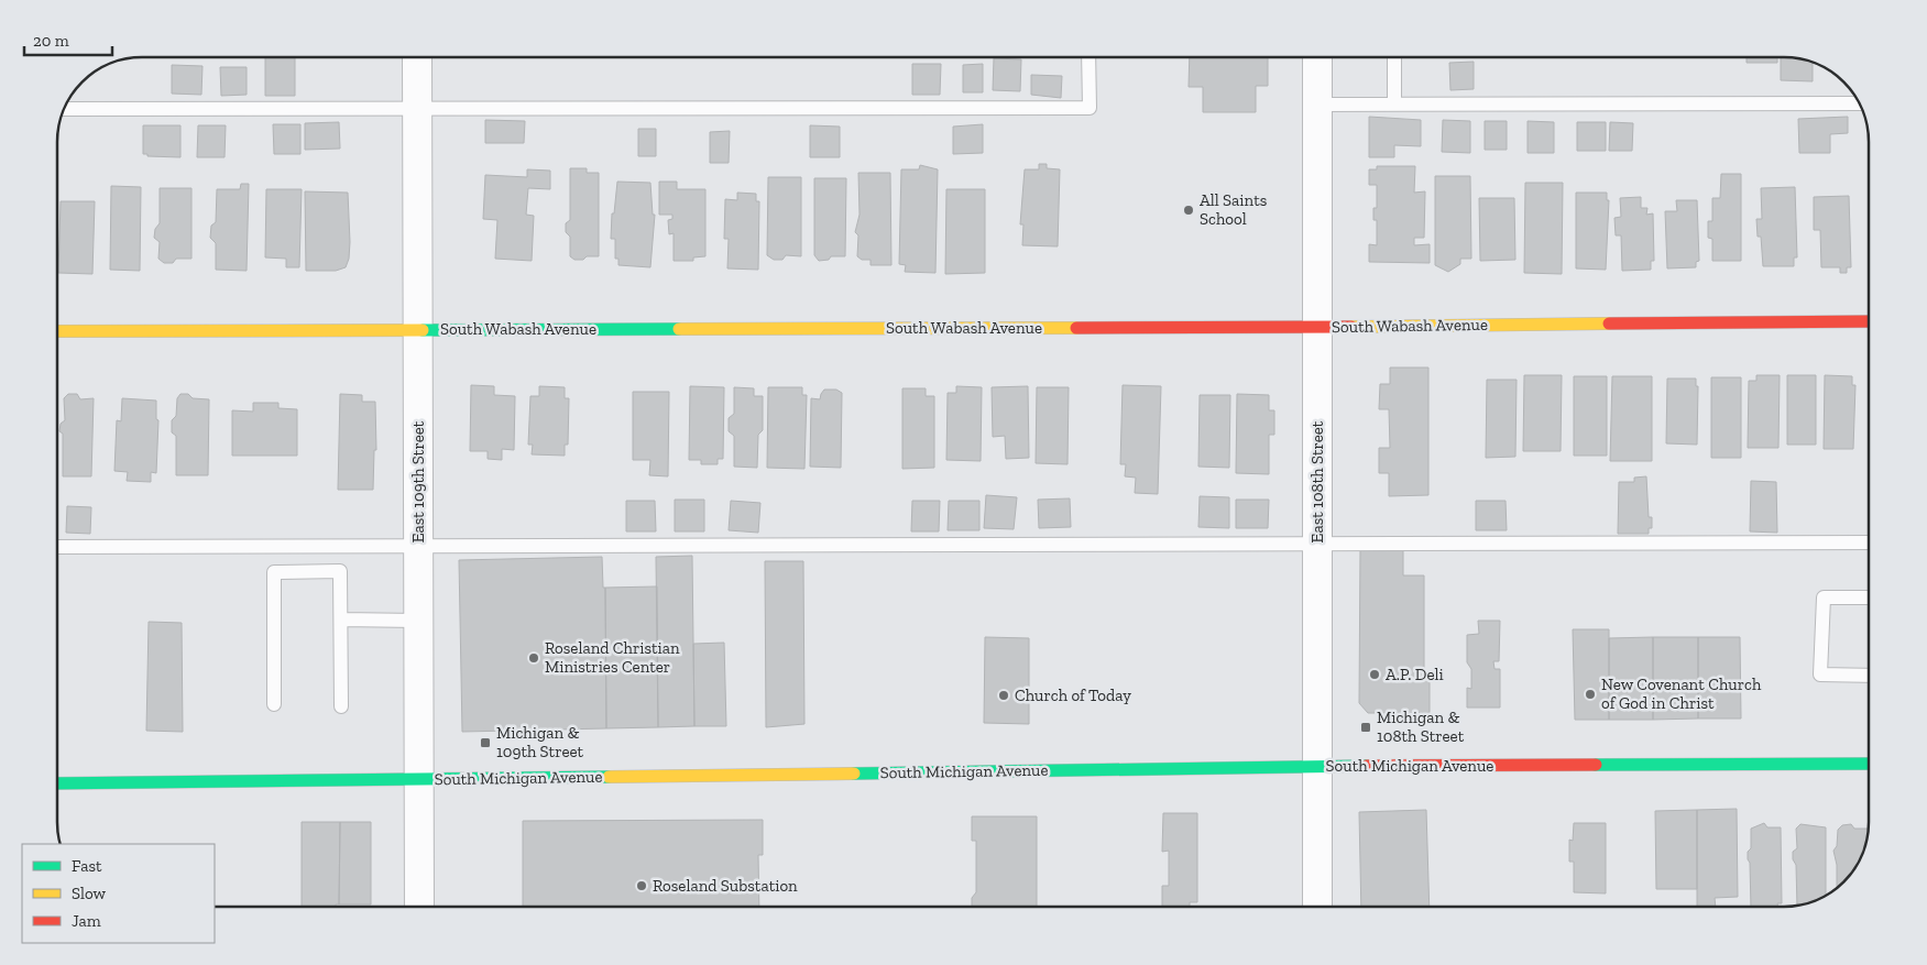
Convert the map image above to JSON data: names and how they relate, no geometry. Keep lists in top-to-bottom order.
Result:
{
  "streets": {
    "main road": ["South Wabash Avenue", "South Michigan Avenue"],
    "street": ["East 109th Street", "East 108th Street"]
  },
  "crossings": [
    ["South Wabash Avenue", "East 109th Street"],
    ["South Wabash Avenue", "East 108th Street"],
    ["East 109th Street", "South Michigan Avenue"],
    ["East 108th Street", "South Michigan Avenue"]
  ],
  "places": {
    "other": [
      "All Saints School",
      "Roseland Christian Ministries Center",
      "A.P. Deli",
      "New Covenant Church of God in Christ",
      "Church of Today",
      "Roseland Substation"
    ],
    "transit": ["Michigan & 108th Street", "Michigan & 109th Street"]
  },
  "legend": ["Fast", "Slow", "Jam"],
  "scale_bar": "20 m"
}
